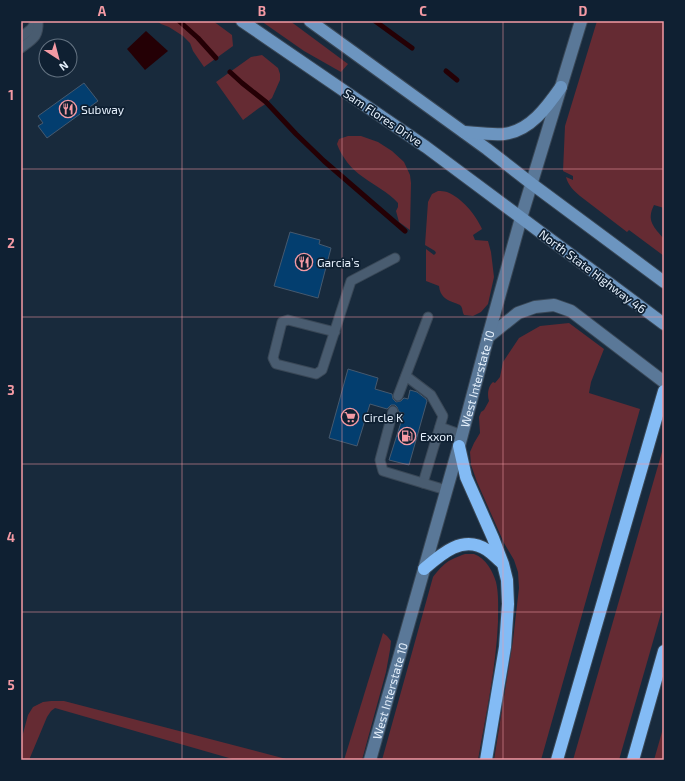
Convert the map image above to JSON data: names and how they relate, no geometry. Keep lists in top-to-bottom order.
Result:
{
  "streets": {
    "main road": ["Sam Flores Drive", "North State Highway 46"],
    "street": ["West Interstate 10"]
  },
  "crossings": [
    ["Sam Flores Drive", "North State Highway 46"],
    ["Sam Flores Drive", "West Interstate 10"],
    ["North State Highway 46", "West Interstate 10"]
  ],
  "places": {
    "restaurant": ["Subway", "Garcia’s"],
    "supermarket": ["Circle K"],
    "fuel station": ["Exxon"]
  },
  "north": "bottom right",
  "grid": {
    "columns": [
      "A",
      "B",
      "C",
      "D"
    ],
    "rows": [
      "1",
      "2",
      "3",
      "4",
      "5"
    ]
  }
}
